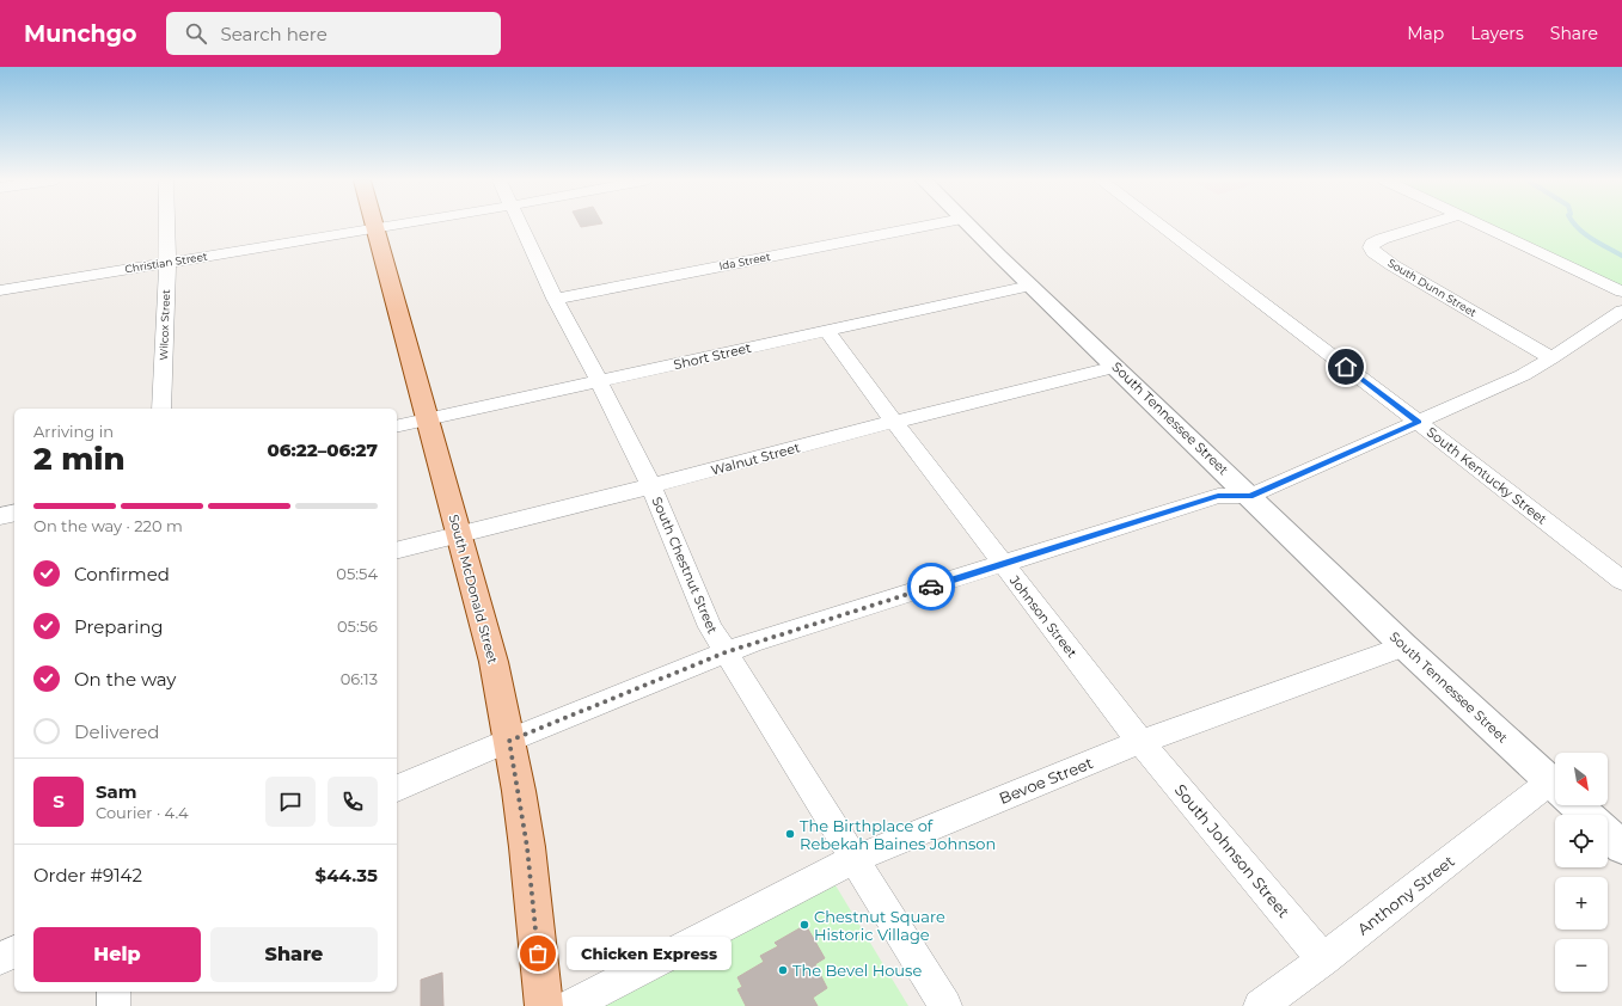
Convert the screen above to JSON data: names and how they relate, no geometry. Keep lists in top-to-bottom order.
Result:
{
  "streets": {
    "main road": ["South McDonald Street"],
    "street": [
      "Ida Street",
      "Christian Street",
      "South Dunn Street",
      "Wilcox Street",
      "Short Street",
      "South Tennessee Street",
      "Walnut Street",
      "South Kentucky Street",
      "South Chestnut Street",
      "Johnson Street",
      "Bevoe Street",
      "South Johnson Street",
      "Anthony Street"
    ]
  },
  "crossings": [
    ["Ida Street", "South Chestnut Street"],
    ["Christian Street", "Wilcox Street"],
    ["Christian Street", "South McDonald Street"],
    ["Short Street", "South Tennessee Street"],
    ["Short Street", "South Chestnut Street"],
    ["Short Street", "South McDonald Street"],
    ["South Tennessee Street", "Walnut Street"],
    ["South Tennessee Street", "Bevoe Street"],
    ["Walnut Street", "South Chestnut Street"],
    ["Walnut Street", "South McDonald Street"],
    ["Walnut Street", "Johnson Street"],
    ["South Chestnut Street", "Bevoe Street"],
    ["Johnson Street", "Bevoe Street"],
    ["Johnson Street", "South Johnson Street"],
    ["Bevoe Street", "South Johnson Street"],
    ["South Johnson Street", "Anthony Street"]
  ],
  "places": [
    "The Birthplace of Rebekah Baines Johnson",
    "Chestnut Square Historic Village",
    "Chicken Express",
    "The Bevel House"
  ],
  "north": "bottom right",
  "page": {
    "header": "Munchgo",
    "search": "Search here",
    "nav": ["Map", "Layers", "Share"],
    "heading": ["2 min", "Arriving in", "06:22–06:27"],
    "panel": [
      "Sam",
      "Courier · 4.4",
      "Order #9142",
      "$44.35"
    ],
    "bar": "On the way · 220 m",
    "list": [
      ["Confirmed", "05:54"],
      ["Preparing", "05:56"],
      ["On the way", "06:13"],
      "Delivered"
    ],
    "map_buttons": ["+", "−"],
    "round": "S",
    "buttons": ["Help", "Share"],
    "bubble": "Chicken Express"
  }
}
